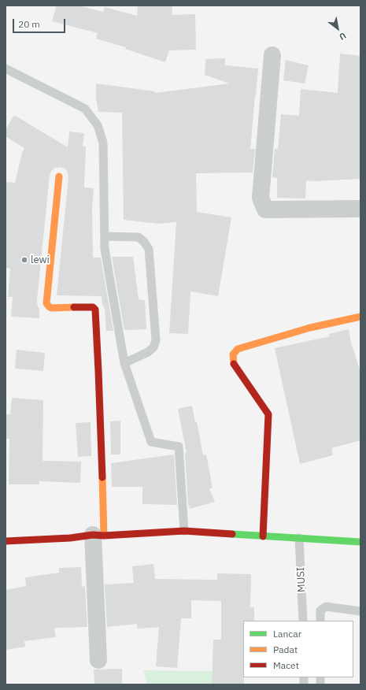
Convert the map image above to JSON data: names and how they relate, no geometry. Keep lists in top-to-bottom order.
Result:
{
  "streets": {
    "lane": ["MUSI"]
  },
  "places": ["lewi"],
  "legend": ["Lancar", "Padat", "Macet"],
  "scale_bar": "20 m",
  "north": "bottom right"
}
